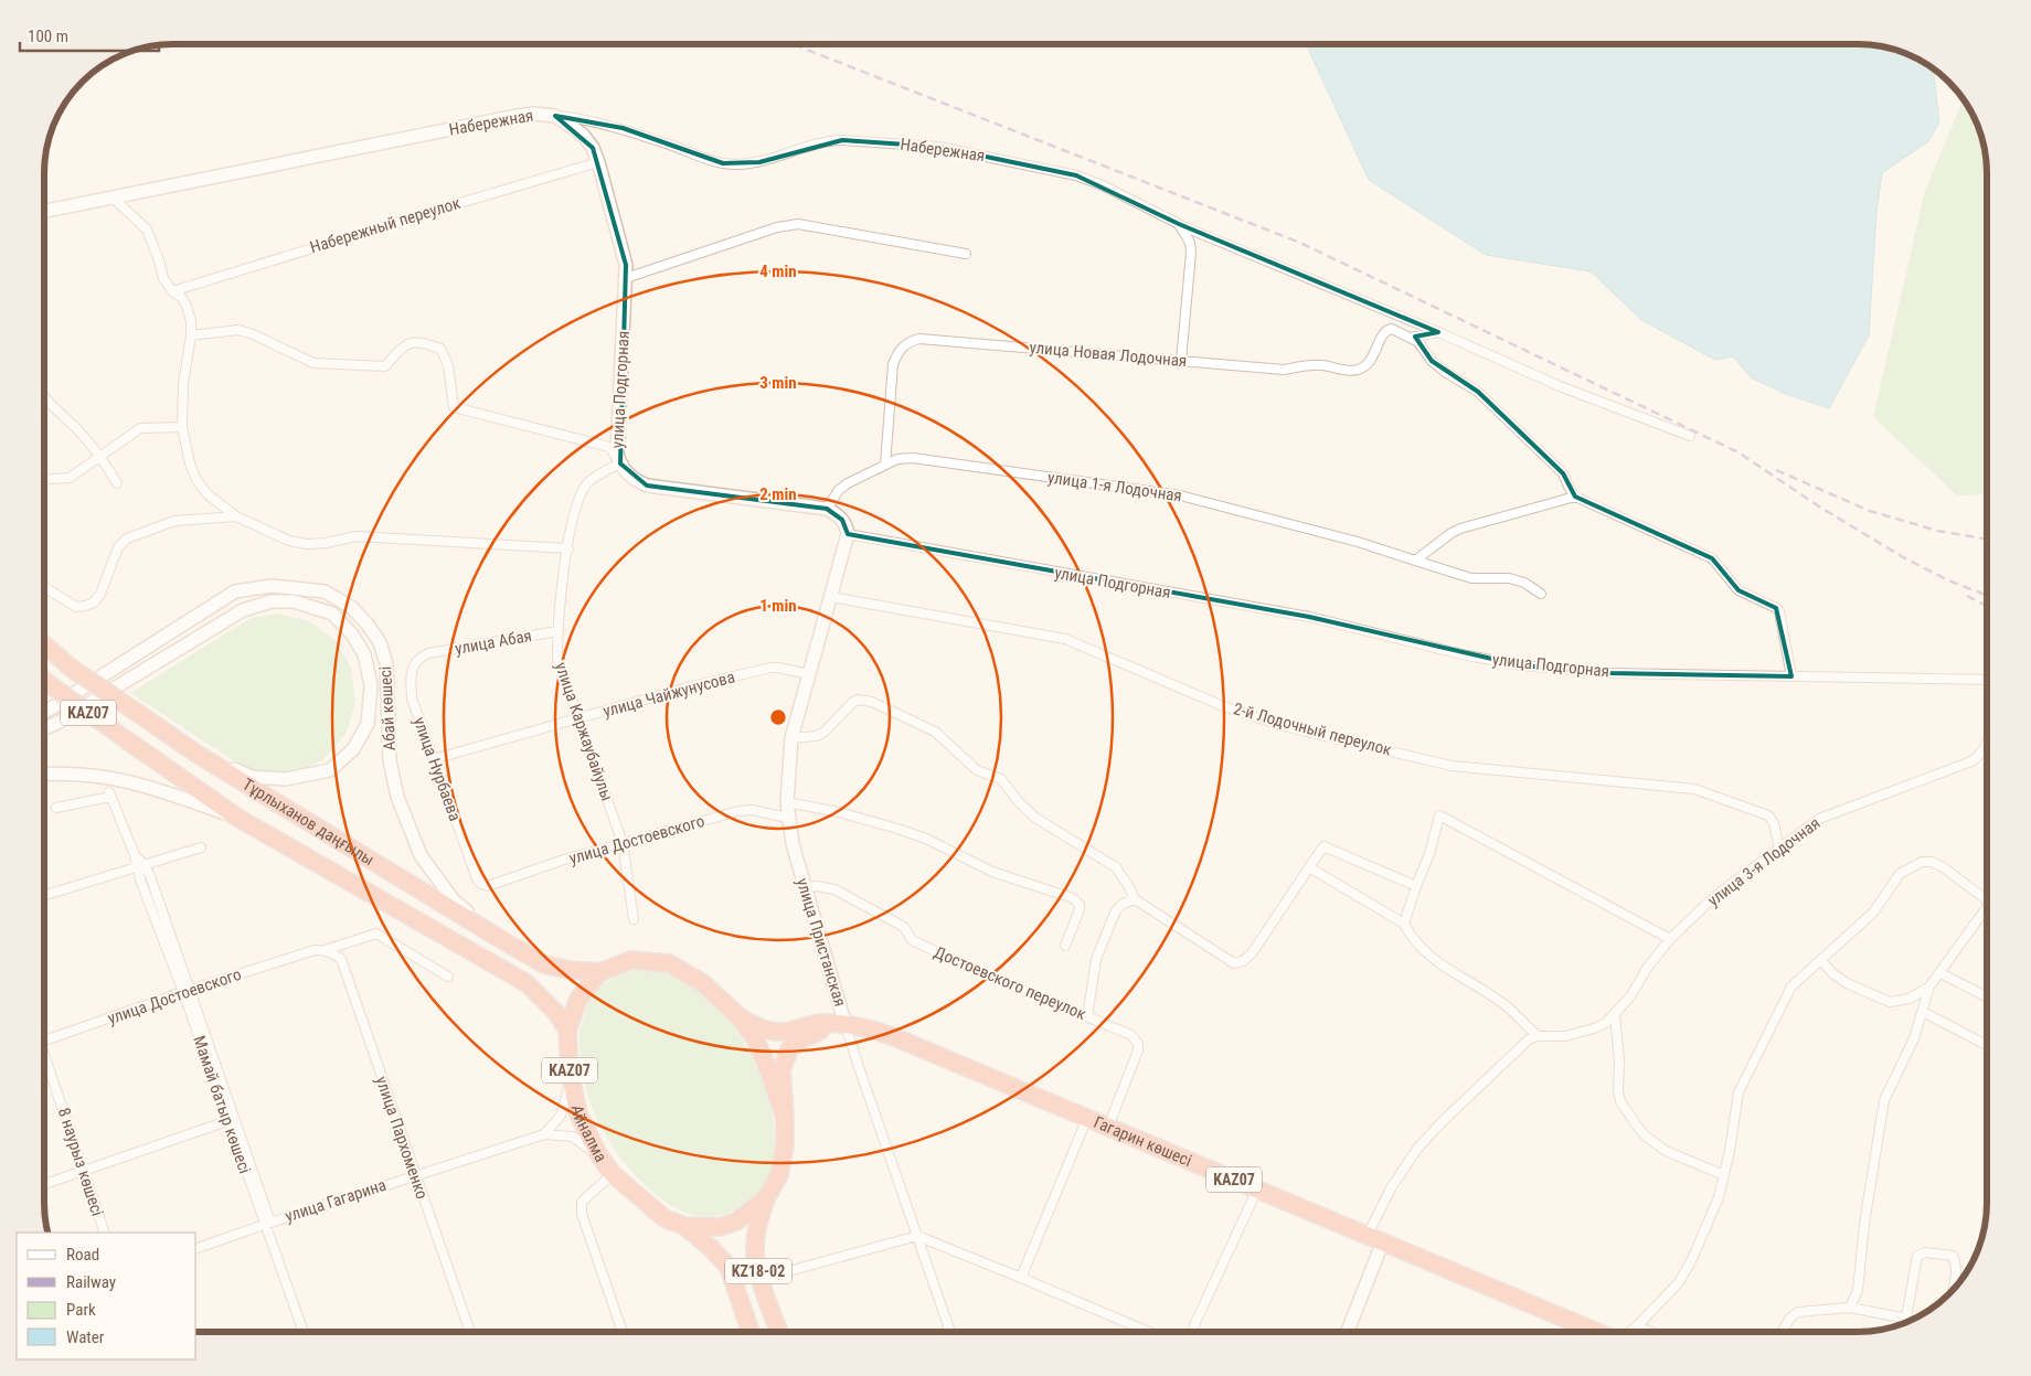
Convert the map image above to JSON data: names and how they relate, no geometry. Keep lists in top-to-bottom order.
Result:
{
  "streets": {
    "highway": [
      "KAZ07",
      "Тұрлыханов даңғылы",
      "Айналма",
      "Гагарин көшесі",
      "KZ18-02"
    ],
    "street": [
      "Набережная",
      "Набережный переулок",
      "улица Новая Лодочная",
      "улица Подгорная",
      "улица 1-я Лодочная",
      "улица Абая",
      "улица Чайжунусова",
      "Абай көшесі",
      "2-й Лодочный переулок",
      "улица Каржаубайулы",
      "улица Нурбаева",
      "улица Достоевского",
      "улица 3-я Лодочная",
      "улица Пристанская",
      "Достоевского переулок",
      "Мамай батыр көшесі",
      "улица Пархоменко",
      "8 наурыз көшесі",
      "улица Гагарина"
    ]
  },
  "crossings": [
    ["Набережная", "улица Подгорная"],
    ["Набережный переулок", "улица Подгорная"],
    ["улица Новая Лодочная", "улица 1-я Лодочная"],
    ["улица Подгорная", "улица 1-я Лодочная"],
    ["улица Подгорная", "улица Каржаубайулы"],
    ["улица Подгорная", "улица Пристанская"],
    ["улица Абая", "улица Каржаубайулы"],
    ["улица Абая", "улица Нурбаева"],
    ["улица Чайжунусова", "улица Каржаубайулы"],
    ["улица Чайжунусова", "улица Нурбаева"],
    ["улица Чайжунусова", "улица Пристанская"],
    ["Абай көшесі", "Тұрлыханов даңғылы"],
    ["KAZ07", "улица Пристанская"],
    ["KAZ07", "Айналма"],
    ["KAZ07", "Гагарин көшесі"],
    ["2-й Лодочный переулок", "улица 3-я Лодочная"],
    ["2-й Лодочный переулок", "улица Пристанская"],
    ["улица Каржаубайулы", "улица Достоевского"],
    ["улица Нурбаева", "улица Достоевского"],
    ["Тұрлыханов даңғылы", "Айналма"],
    ["улица Достоевского", "улица Пристанская"],
    ["улица Достоевского", "Мамай батыр көшесі"],
    ["улица Достоевского", "улица Пархоменко"],
    ["улица Пристанская", "Достоевского переулок"],
    ["улица Пристанская", "Гагарин көшесі"],
    ["Достоевского переулок", "Гагарин көшесі"],
    ["Мамай батыр көшесі", "улица Гагарина"],
    ["Айналма", "улица Гагарина"],
    ["Айналма", "KZ18-02"],
    ["улица Пархоменко", "улица Гагарина"]
  ],
  "legend": [
    "Road",
    "Railway",
    "Park",
    "Water"
  ],
  "scale_bar": "100 m",
  "rings": [
    "4 min",
    "3 min",
    "2 min",
    "1 min"
  ]
}
